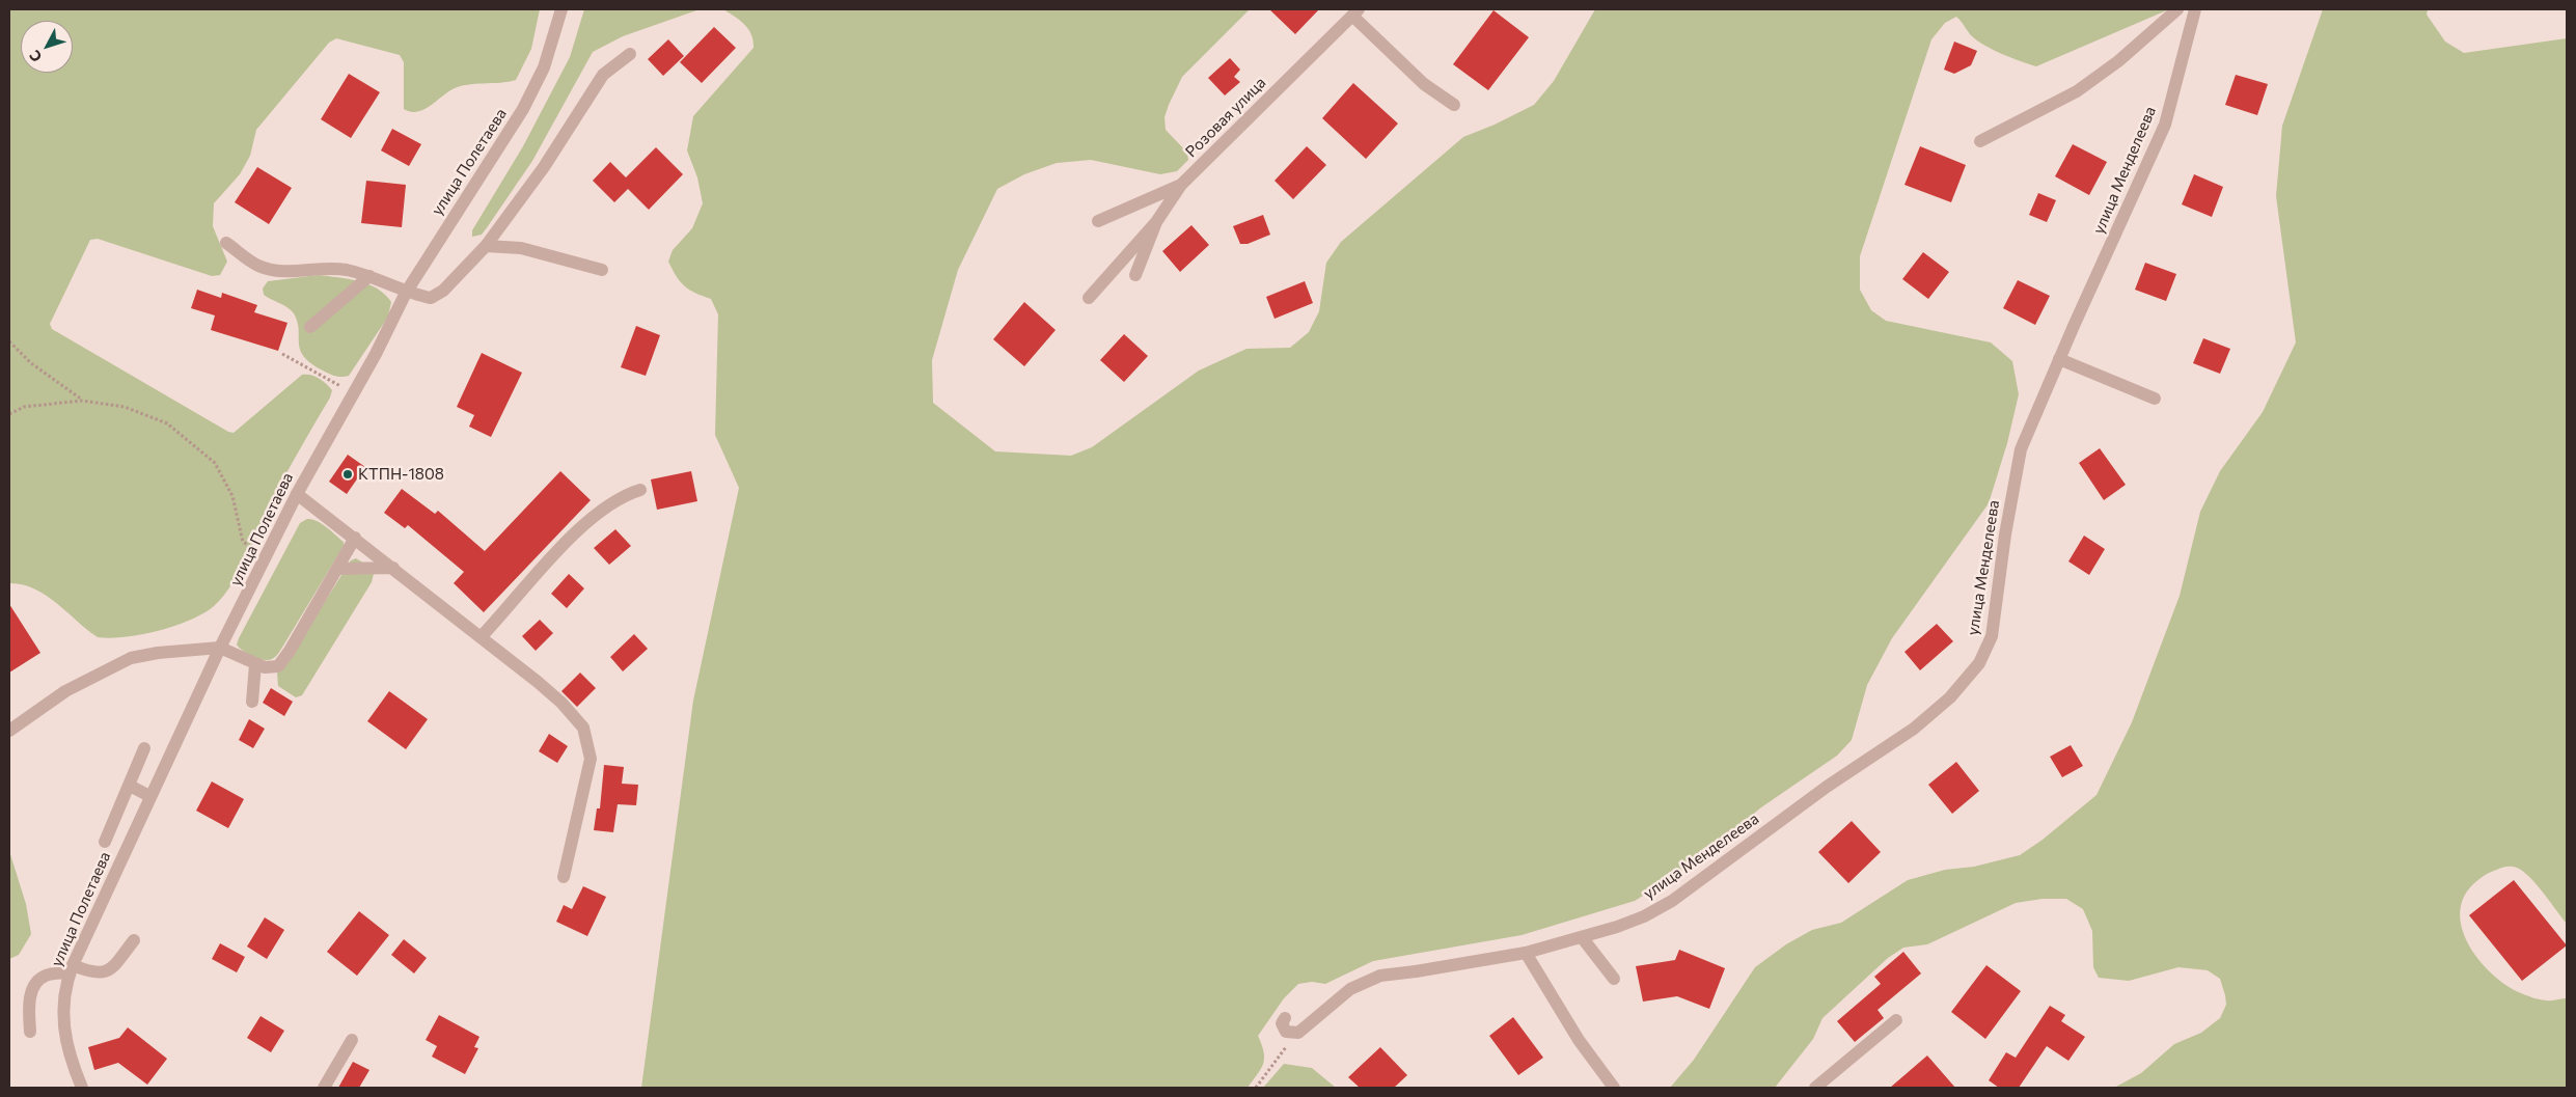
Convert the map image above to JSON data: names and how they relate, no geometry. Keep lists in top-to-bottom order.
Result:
{
  "streets": {
    "street": ["Розовая улица", "улица Полетаева", "улица Менделеева"]
  },
  "places": ["КТПН-1808"],
  "north": "bottom left"
}
